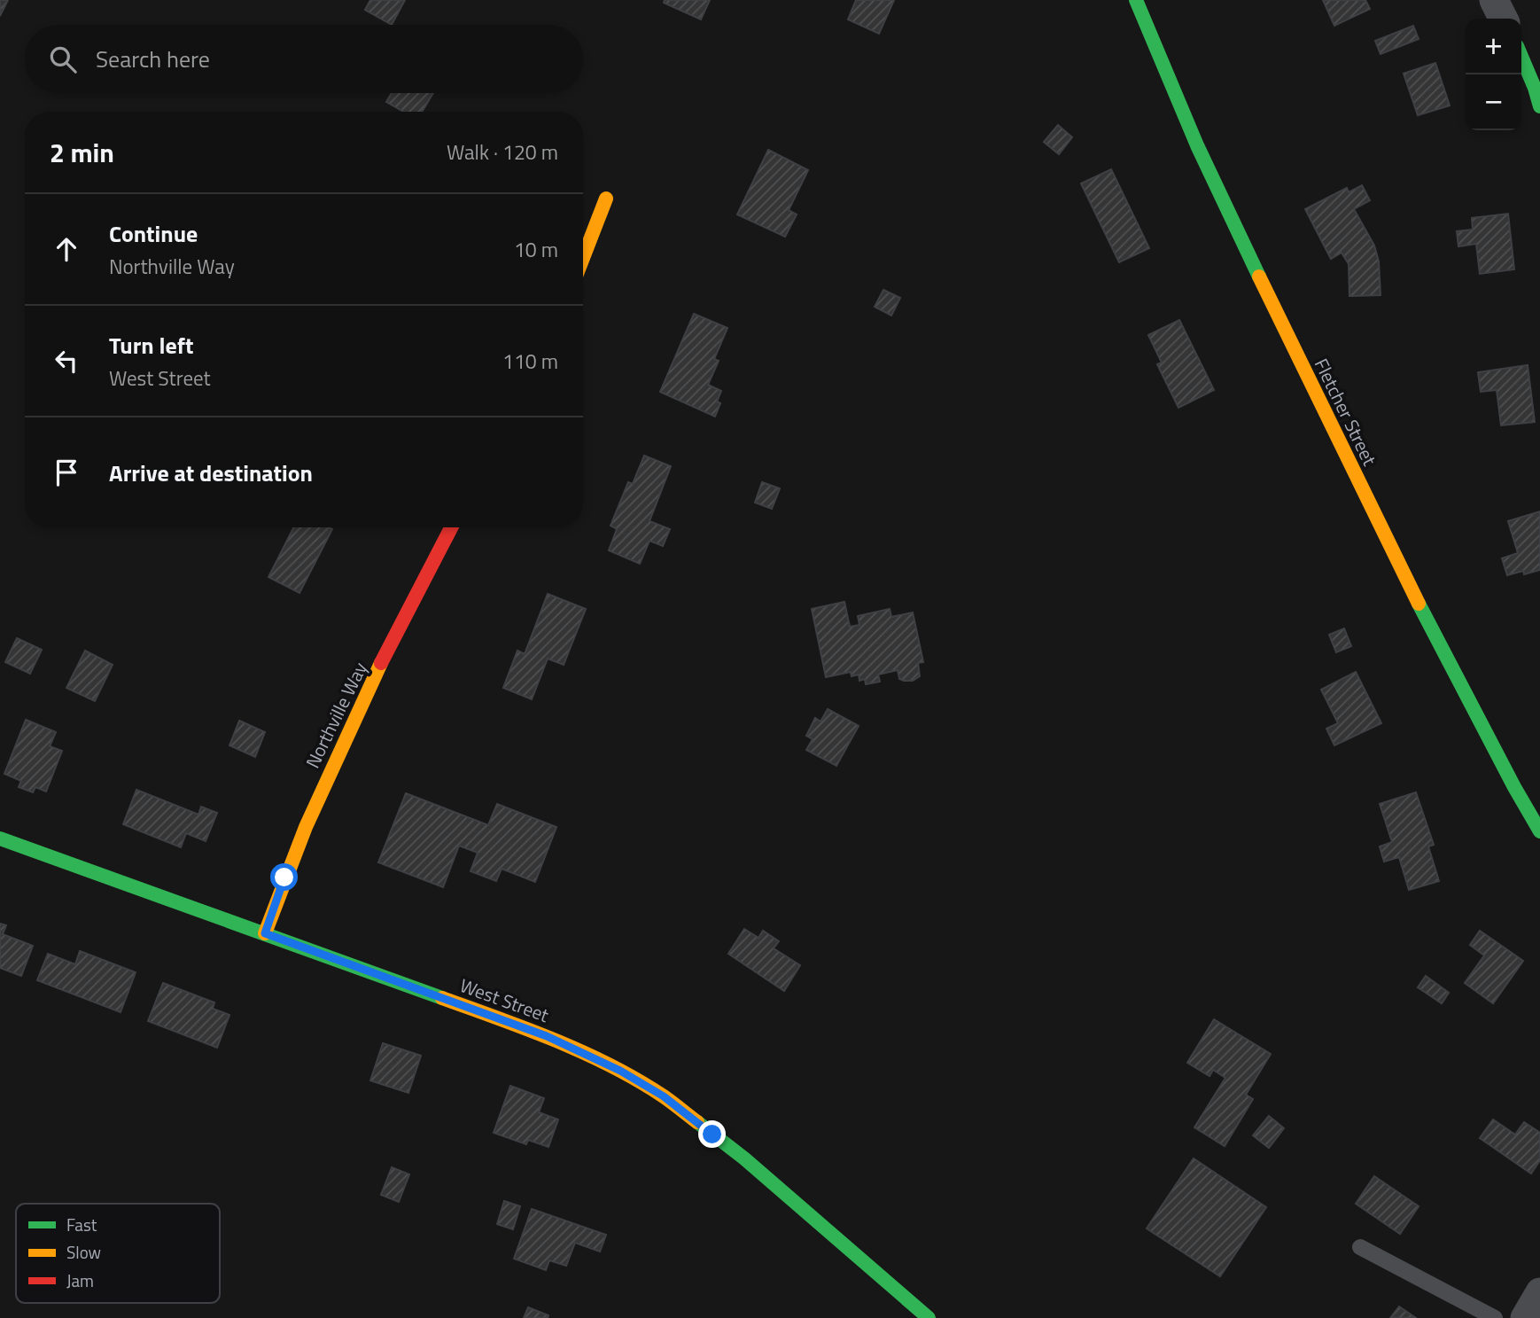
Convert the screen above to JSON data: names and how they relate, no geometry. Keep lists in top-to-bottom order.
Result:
{
  "streets": {
    "street": ["Fletcher Street", "Northville Way", "West Street"]
  },
  "crossings": [
    ["Northville Way", "West Street"]
  ],
  "legend": ["Fast", "Slow", "Jam"],
  "page": {
    "map_buttons": ["+", "−"],
    "search": "Search here",
    "heading": ["2 min", "Walk · 120 m"],
    "list": [
      ["Continue", "Northville Way", "10 m"],
      ["Turn left", "West Street", "110 m"],
      "Arrive at destination"
    ]
  }
}
